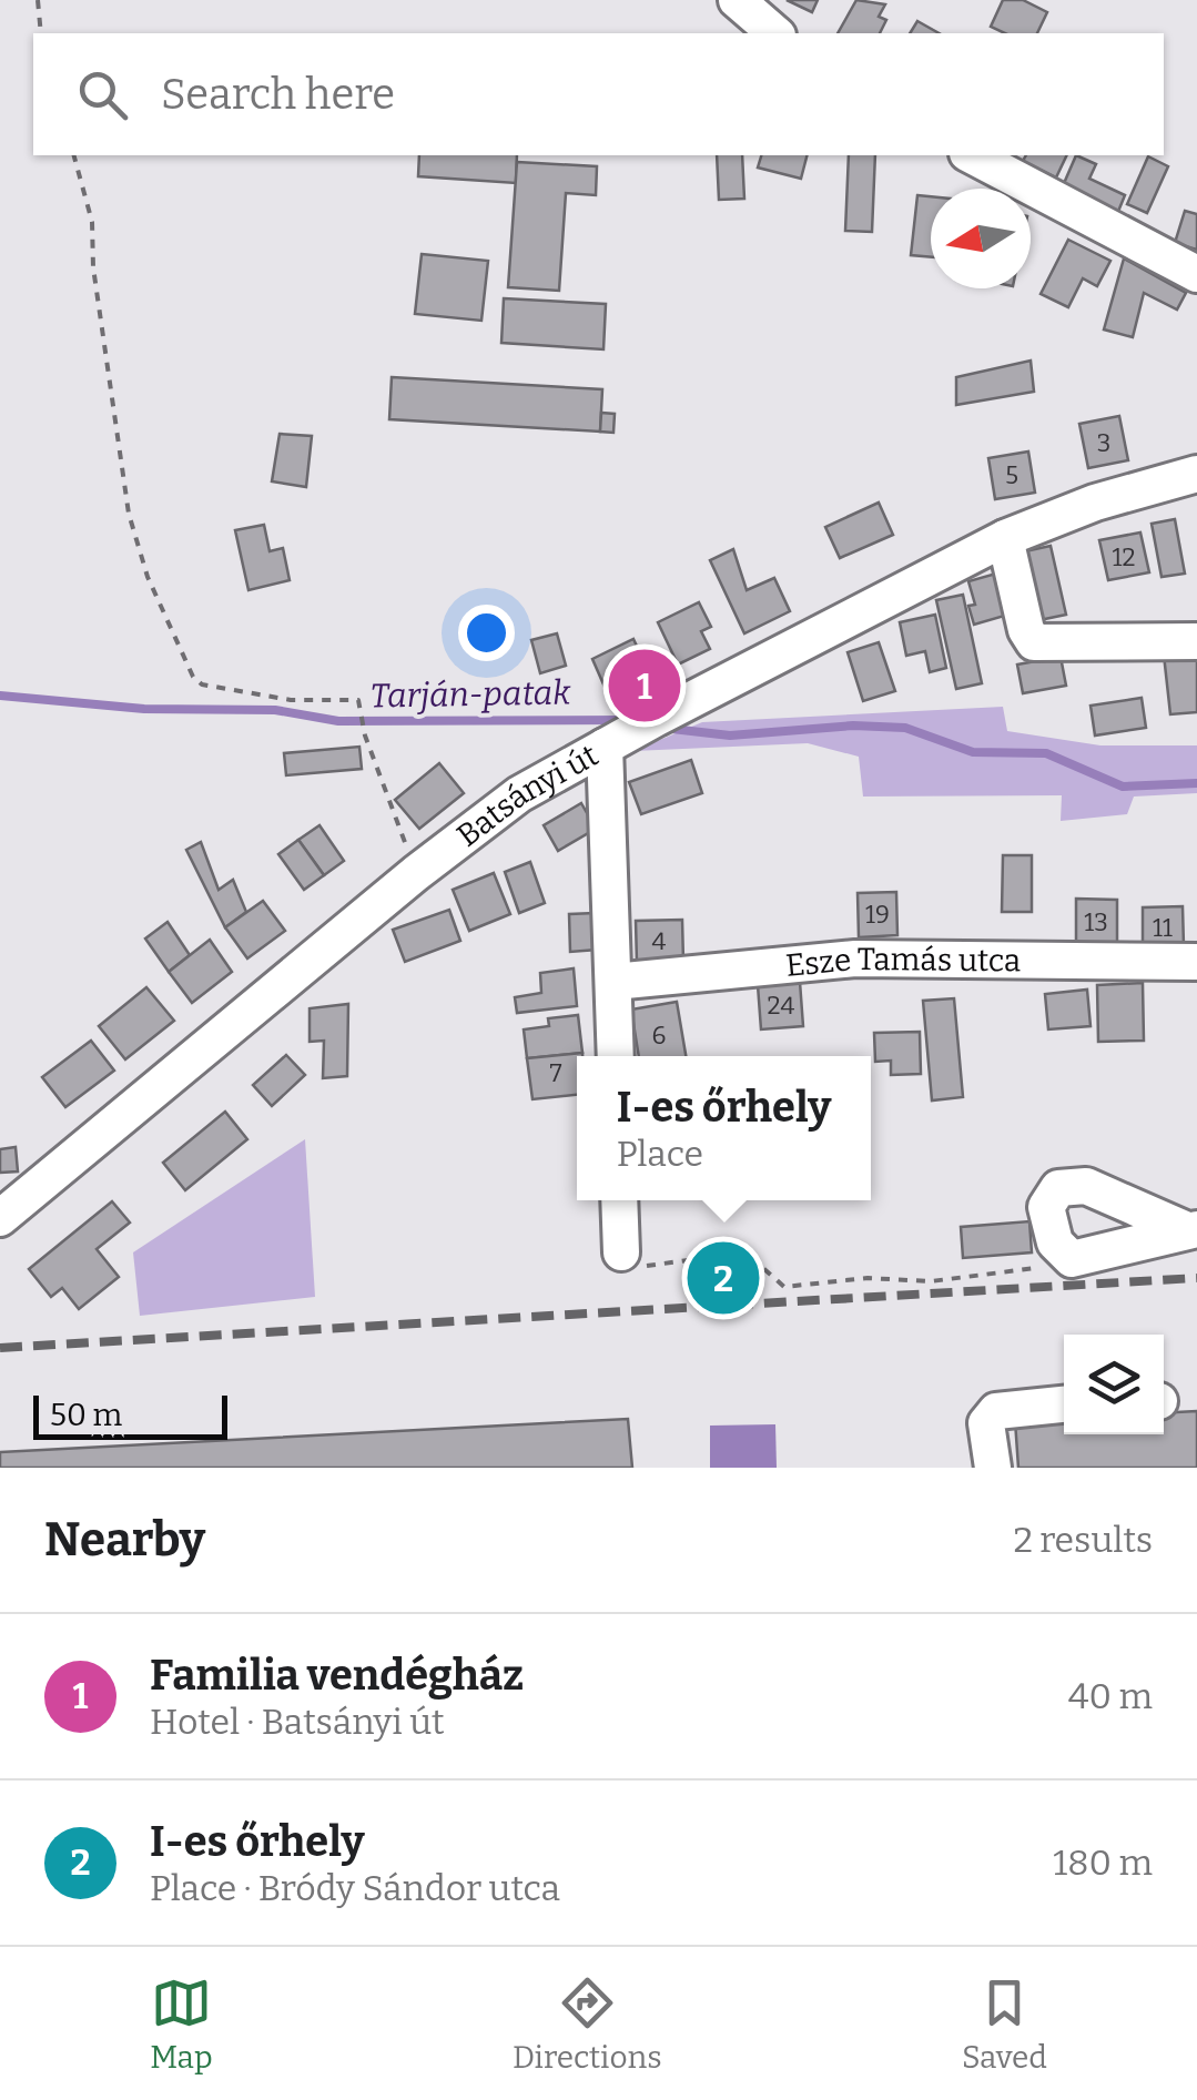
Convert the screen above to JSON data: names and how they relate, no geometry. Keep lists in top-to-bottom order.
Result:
{
  "streets": {
    "street": ["Batsányi út", "Esze Tamás utca"]
  },
  "water": ["Tarján-patak"],
  "house_numbers": [
    "3",
    "5",
    "12",
    "19",
    "13",
    "11",
    "4",
    "24",
    "6",
    "7"
  ],
  "scale_bar": "50 m",
  "north": "left",
  "page": {
    "search": "Search here",
    "pins": ["1", "2"],
    "popup": ["I-es őrhely", "Place"],
    "scale": "50 m",
    "heading": ["Nearby", "2 results"],
    "list": [
      {
        "mark": "1",
        "name": "Familia vendégház",
        "note": "Hotel · Batsányi út",
        "value": "40 m"
      },
      {
        "mark": "2",
        "name": "I-es őrhely",
        "note": "Place · Bródy Sándor utca",
        "value": "180 m"
      }
    ],
    "nav": ["Map", "Directions", "Saved"]
  }
}
